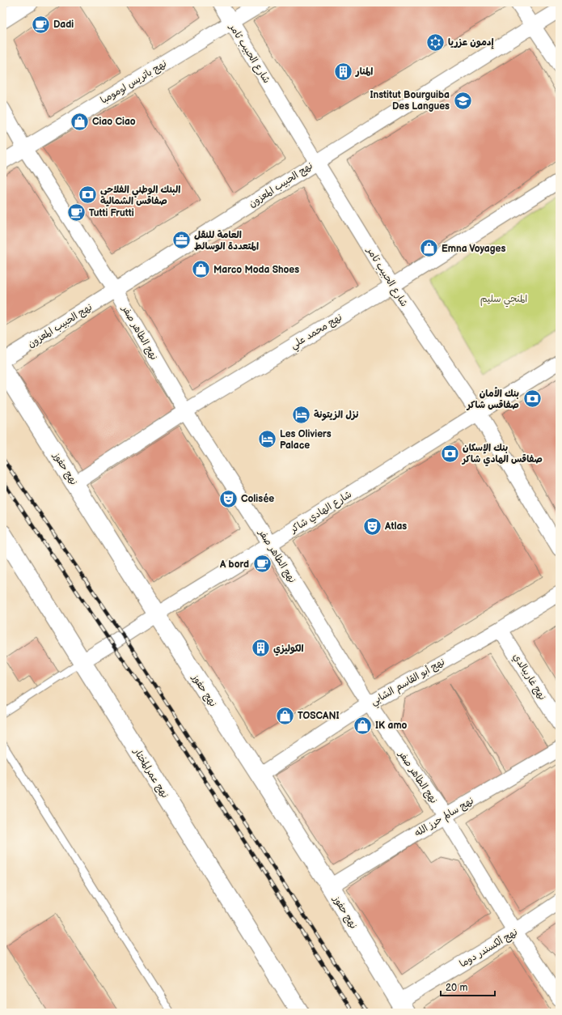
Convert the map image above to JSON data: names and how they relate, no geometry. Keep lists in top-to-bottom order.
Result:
{
  "streets": {
    "street": [
      "شارع الحبيب ثامر",
      "نهج باتريس لومومبا",
      "نهج الحبيب المعزون",
      "نهج محمد علي",
      "نهج الطاهر صفر",
      "نهج حفوز",
      "شارع الهادي شاكر",
      "نهج غاريبالدي",
      "نهج أبو القاسم الشابي",
      "نهج عمرالمختار",
      "نهج سالم حرز الله",
      "نهج ألكسندر دوما"
    ]
  },
  "crossings": [
    ["شارع الحبيب ثامر", "نهج باتريس لومومبا"],
    ["شارع الحبيب ثامر", "نهج الحبيب المعزون"],
    ["شارع الحبيب ثامر", "نهج محمد علي"],
    ["شارع الحبيب ثامر", "شارع الهادي شاكر"],
    ["نهج باتريس لومومبا", "نهج الطاهر صفر"],
    ["نهج الحبيب المعزون", "نهج الطاهر صفر"],
    ["نهج محمد علي", "نهج الطاهر صفر"],
    ["نهج محمد علي", "نهج حفوز"],
    ["نهج الطاهر صفر", "شارع الهادي شاكر"],
    ["نهج الطاهر صفر", "نهج أبو القاسم الشابي"],
    ["نهج الطاهر صفر", "نهج سالم حرز الله"],
    ["نهج الطاهر صفر", "نهج ألكسندر دوما"],
    ["نهج حفوز", "شارع الهادي شاكر"],
    ["نهج حفوز", "نهج أبو القاسم الشابي"],
    ["نهج حفوز", "نهج سالم حرز الله"],
    ["نهج حفوز", "نهج ألكسندر دوما"],
    ["شارع الهادي شاكر", "نهج عمرالمختار"],
    ["نهج غاريبالدي", "نهج أبو القاسم الشابي"]
  ],
  "parks": ["المنجي سليم"],
  "places": {
    "cafe": ["Dadi", "Tutti Frutti", "A bord"],
    "synagogue": ["إدمون عزريا"],
    "building": ["المنار", "الكوليزي"],
    "school or university": ["Institut Bourguiba Des Langues"],
    "shop": [
      "Ciao Ciao",
      "Emna Voyages",
      "Marco Moda Shoes",
      "TOSCANI",
      "IK amo"
    ],
    "bank": ["البنك الوطني الفلاحي صفاقس الشمالية", "بنك الأمان صفاقس شاكر", "بنك الإسكان صفاقس الهادي شاكر"],
    "office": ["العامة للنقل المتعددة الوسائط"],
    "hotel": ["نزل الزيتونة", "Les Oliviers Palace"],
    "theatre": ["Colisée", "Atlas"]
  },
  "scale_bar": "20 m"
}
